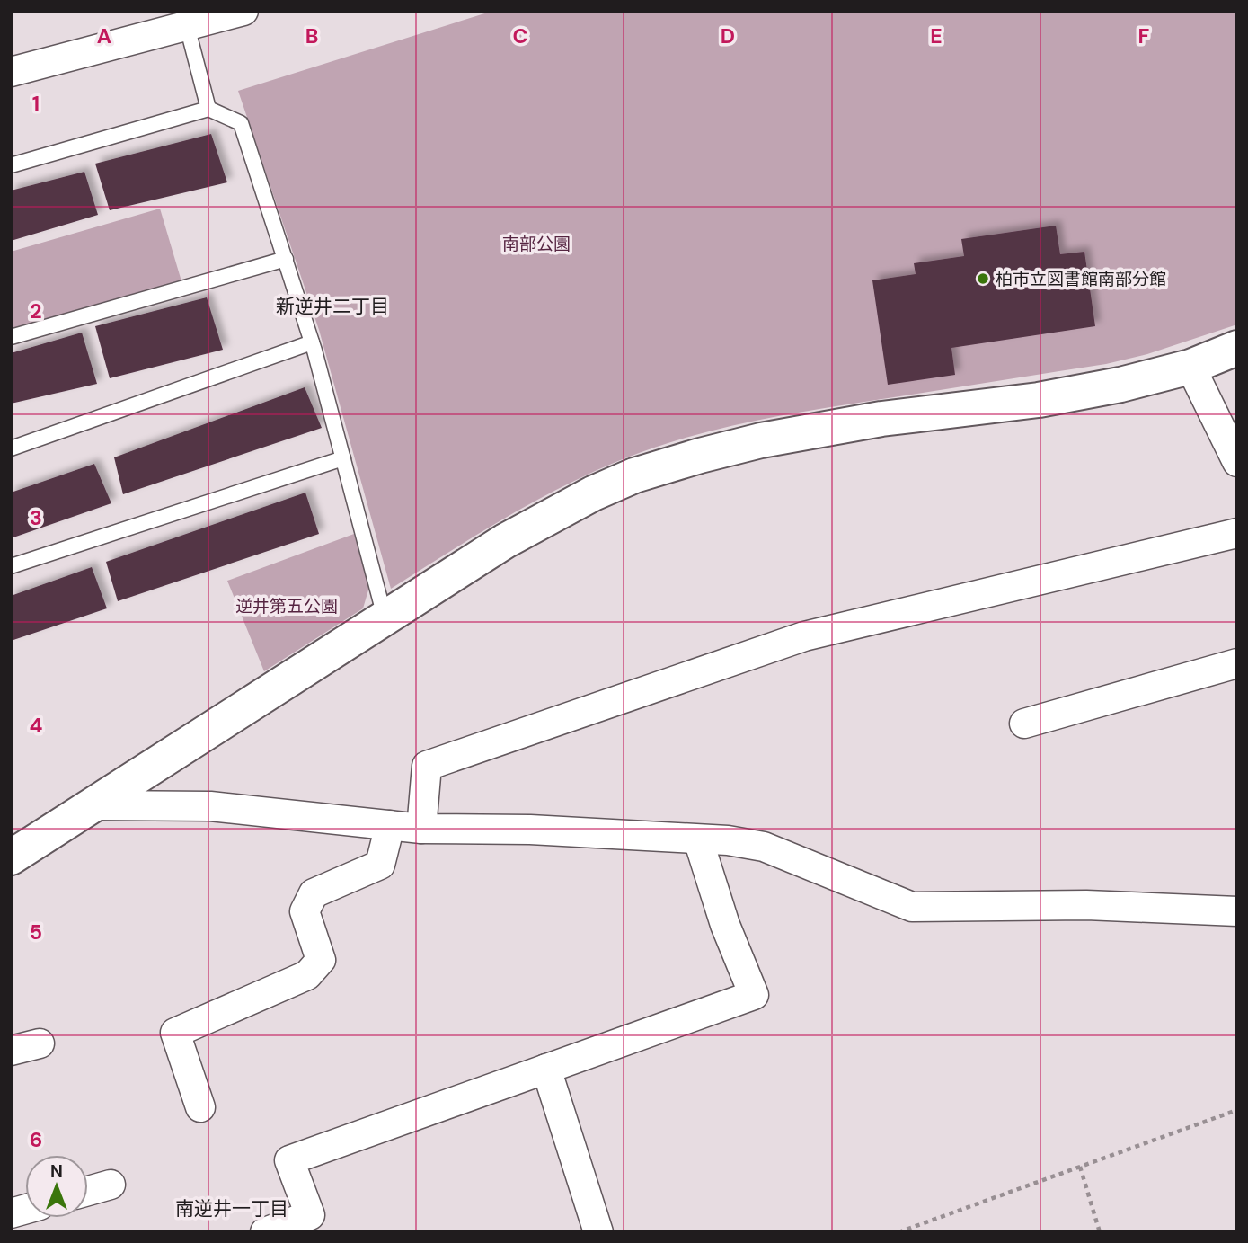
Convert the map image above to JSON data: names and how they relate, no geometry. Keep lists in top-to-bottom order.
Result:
{
  "districts": ["新逆井二丁目", "南逆井一丁目"],
  "parks": ["南部公園", "逆井第五公園"],
  "places": ["柏市立図書館南部分館"],
  "north": "top",
  "grid": {
    "columns": [
      "A",
      "B",
      "C",
      "D",
      "E",
      "F"
    ],
    "rows": [
      "1",
      "2",
      "3",
      "4",
      "5",
      "6"
    ]
  }
}
